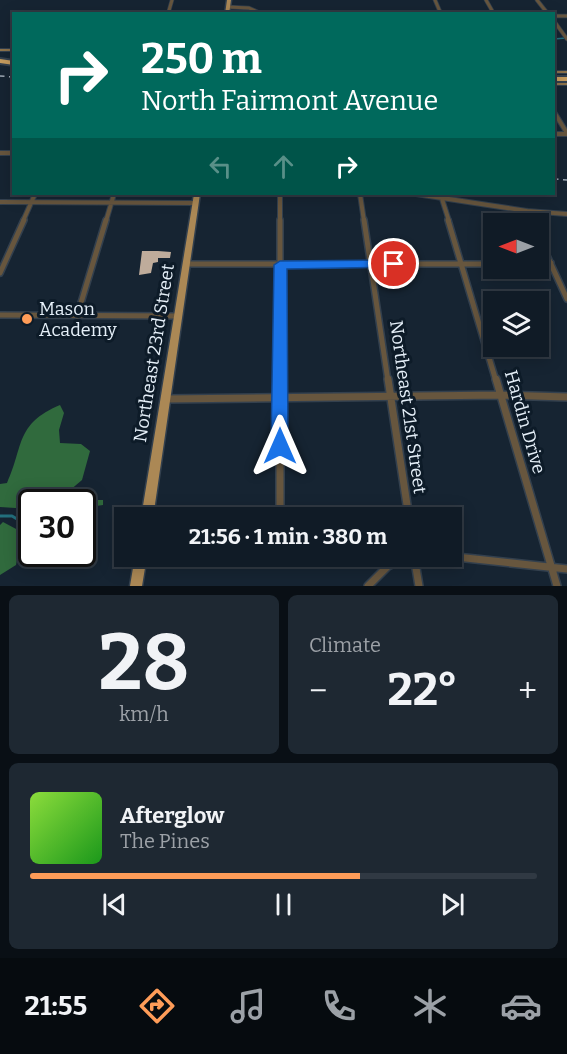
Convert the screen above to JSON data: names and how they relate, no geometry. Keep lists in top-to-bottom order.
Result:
{
  "streets": {
    "main road": ["Northeast 23rd Street"],
    "street": ["Northeast 21st Street", "Hardin Drive"]
  },
  "places": ["Mason Academy"],
  "north": "left",
  "page": {
    "turn": ["250 m", "North Fairmont Avenue"],
    "limit": "30",
    "trip": "21:56 · 1 min · 380 m",
    "tile": [
      ["28", "km/h"],
      "Climate"
    ],
    "heat": ["−", "22°", "+"],
    "song": ["Afterglow", "The Pines"],
    "tabs": "21:55"
  }
}
